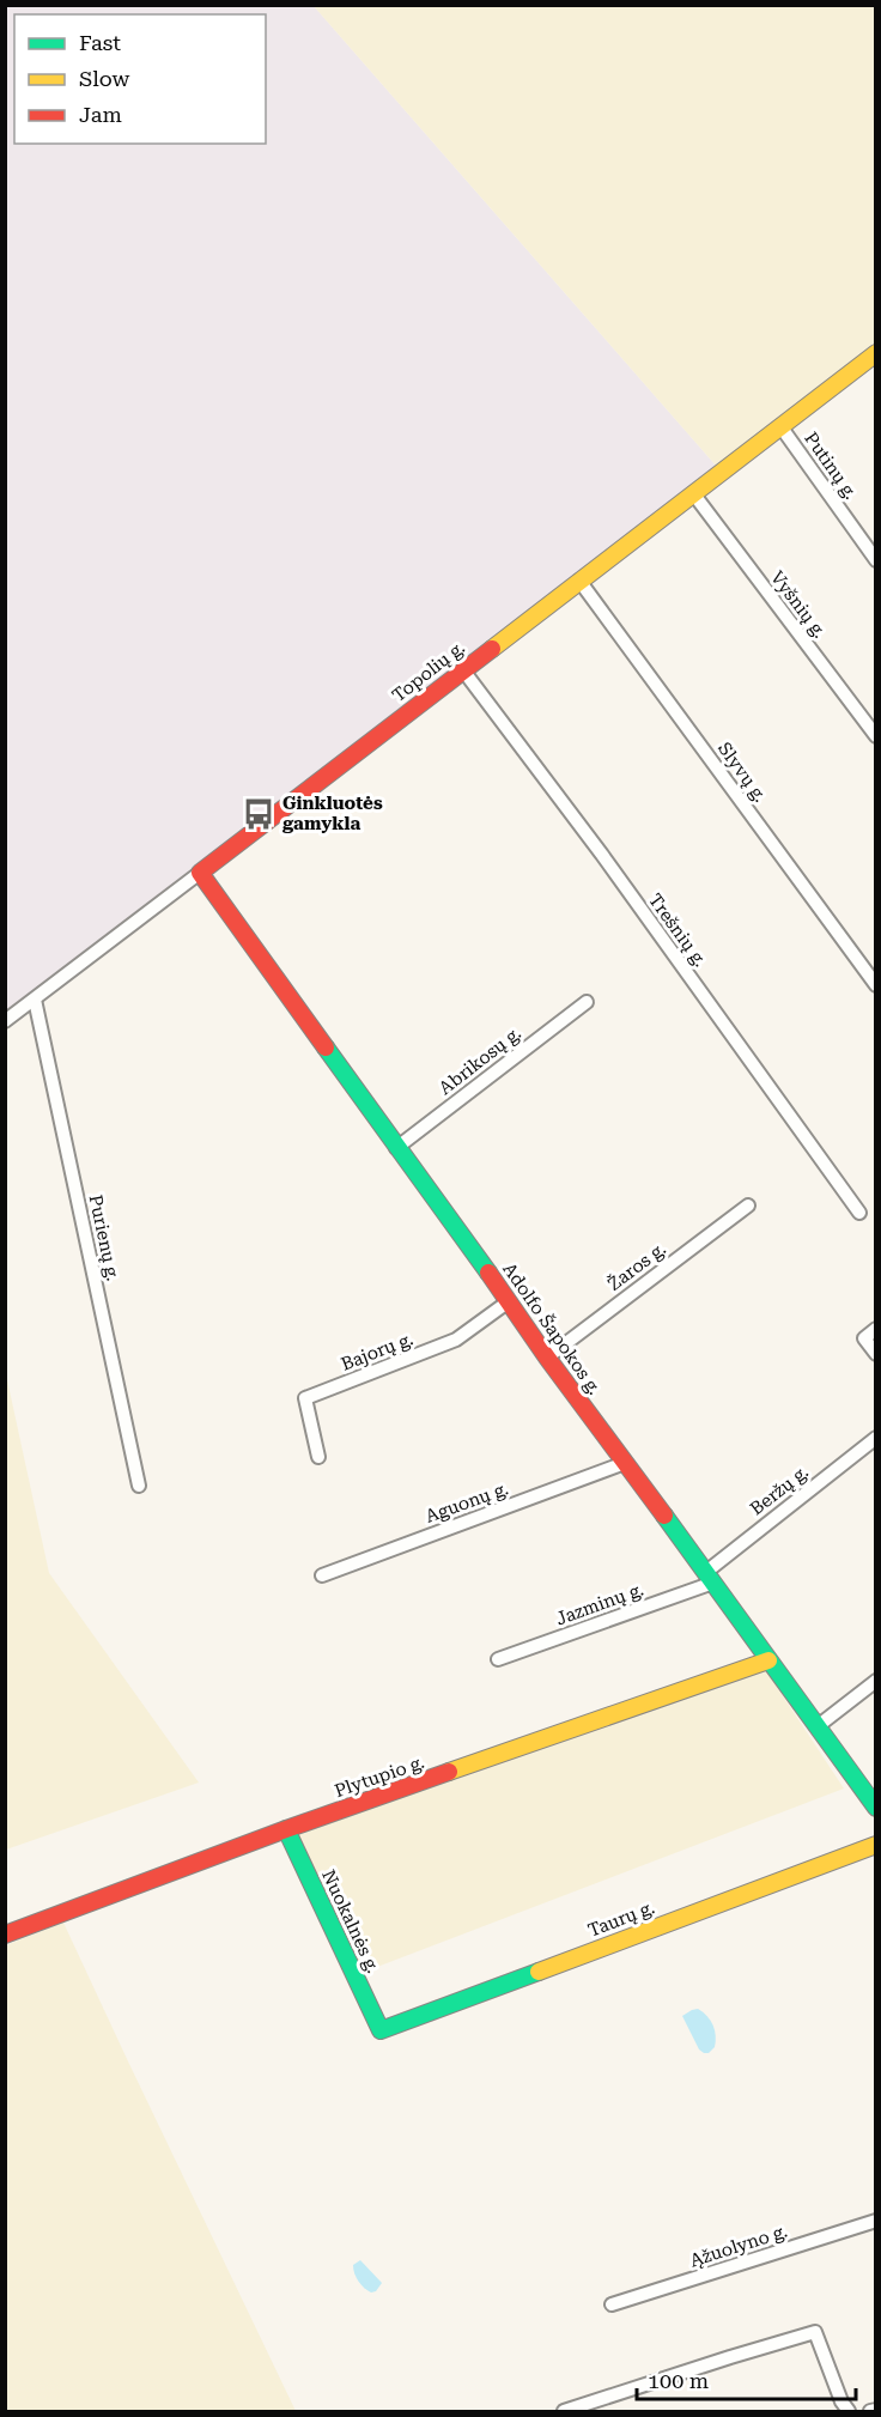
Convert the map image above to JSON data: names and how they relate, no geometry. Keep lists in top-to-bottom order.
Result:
{
  "streets": {
    "street": [
      "Putinų g.",
      "Vyšnių g.",
      "Topolių g.",
      "Slyvų g.",
      "Trešnių g.",
      "Abrikosų g.",
      "Purienų g.",
      "Žaros g.",
      "Adolfo Šapokos g.",
      "Bajorų g.",
      "Beržų g.",
      "Aguonų g.",
      "Jazminų g.",
      "Plytupio g.",
      "Taurų g.",
      "Nuokalnės g.",
      "Ąžuolyno g."
    ]
  },
  "crossings": [
    ["Putinų g.", "Topolių g."],
    ["Vyšnių g.", "Topolių g."],
    ["Topolių g.", "Slyvų g."],
    ["Topolių g.", "Trešnių g."],
    ["Topolių g.", "Purienų g."],
    ["Topolių g.", "Adolfo Šapokos g."],
    ["Abrikosų g.", "Adolfo Šapokos g."],
    ["Žaros g.", "Adolfo Šapokos g."],
    ["Adolfo Šapokos g.", "Bajorų g."],
    ["Adolfo Šapokos g.", "Beržų g."],
    ["Adolfo Šapokos g.", "Aguonų g."],
    ["Adolfo Šapokos g.", "Jazminų g."],
    ["Adolfo Šapokos g.", "Plytupio g."],
    ["Beržų g.", "Jazminų g."],
    ["Plytupio g.", "Nuokalnės g."],
    ["Taurų g.", "Nuokalnės g."]
  ],
  "places": {
    "bus stop": ["Ginkluotės gamykla"]
  },
  "legend": ["Fast", "Slow", "Jam"],
  "scale_bar": "100 m"
}
